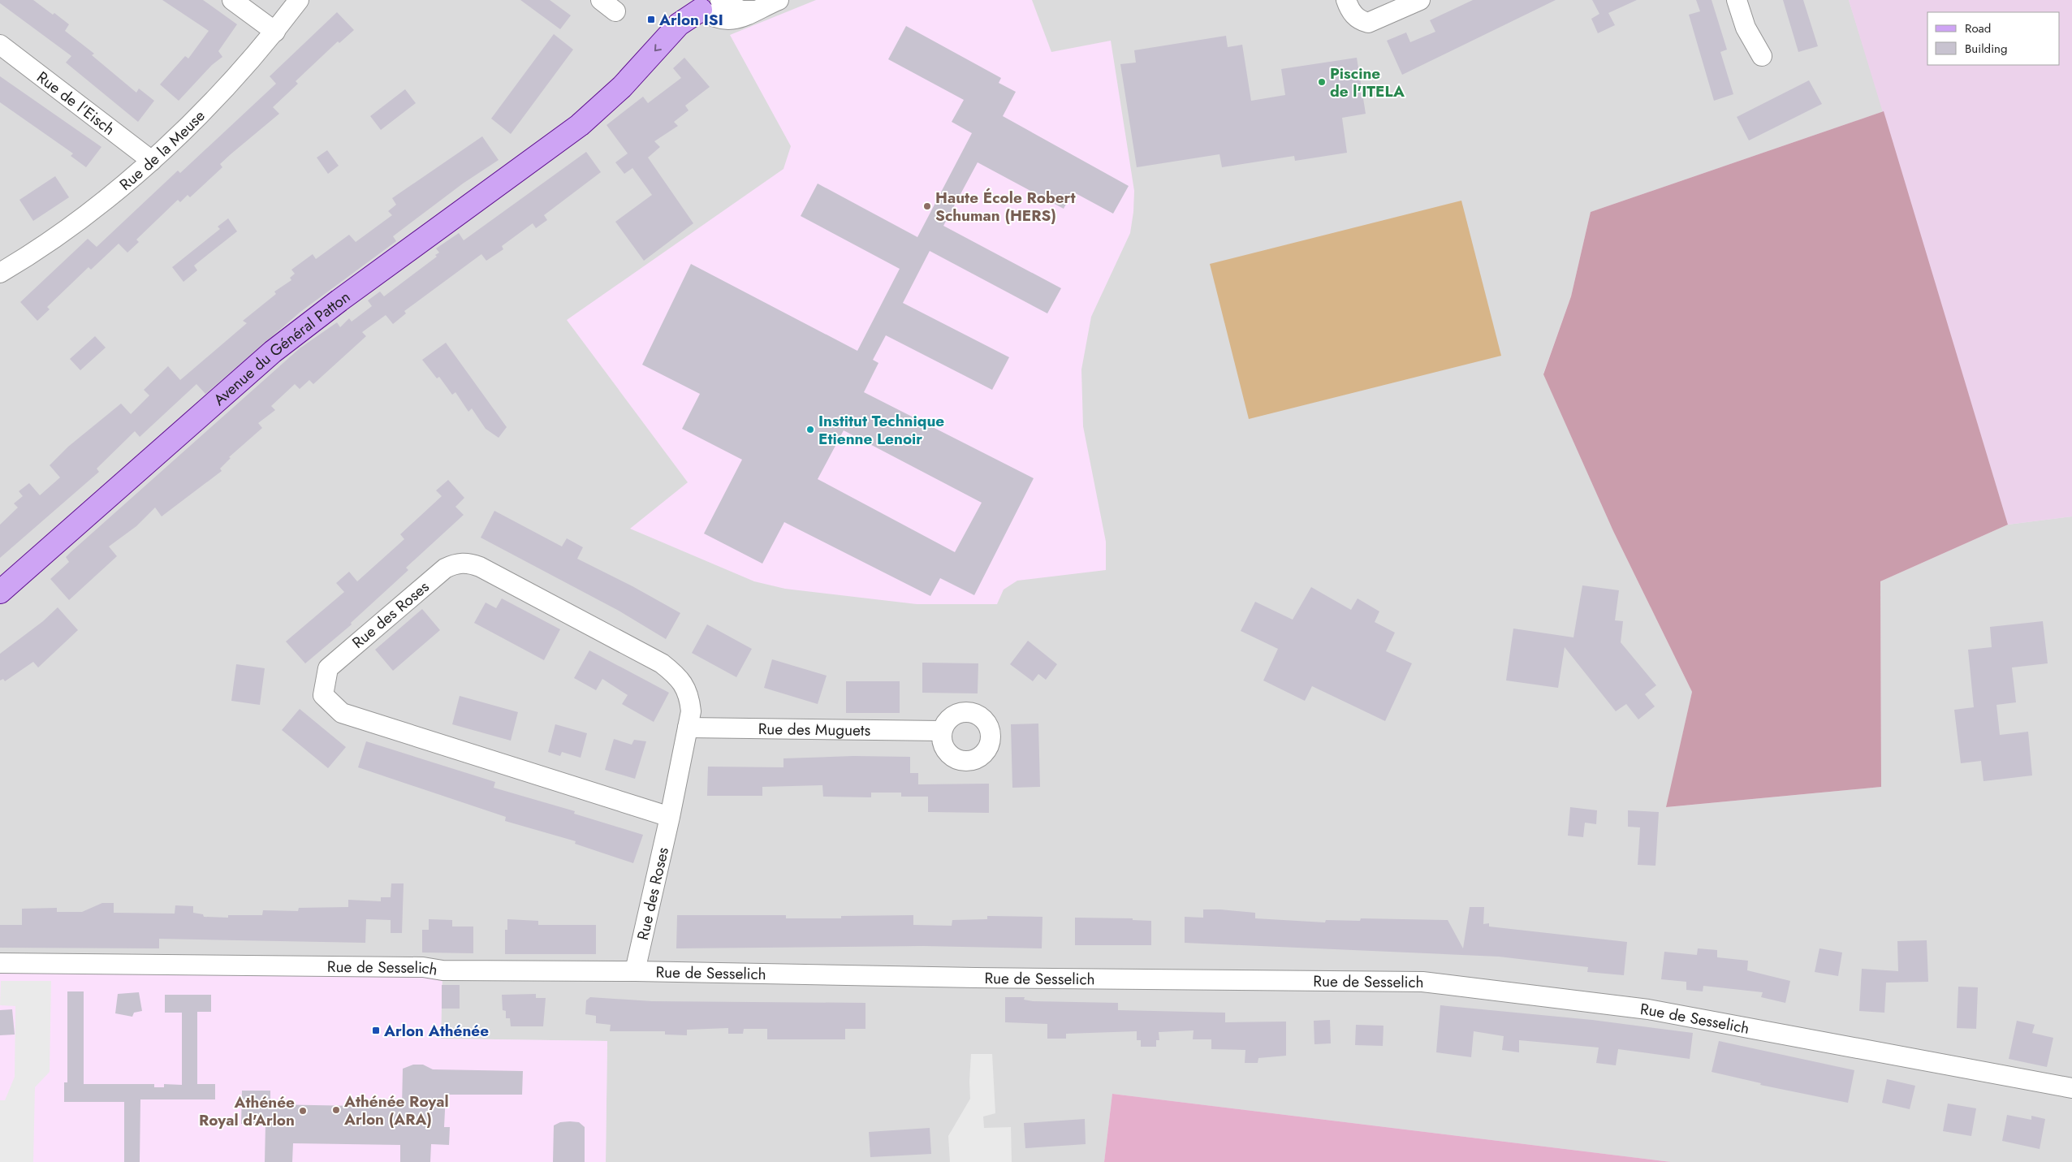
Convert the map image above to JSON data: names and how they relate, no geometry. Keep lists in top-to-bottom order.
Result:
{
  "streets": {
    "main road": ["Avenue du Général Patton"],
    "street": [
      "Rue de l'Eisch",
      "Rue de la Meuse",
      "Rue des Roses",
      "Rue des Muguets",
      "Rue de Sesselich"
    ]
  },
  "crossings": [
    ["Rue de l'Eisch", "Rue de la Meuse"],
    ["Rue des Roses", "Rue des Muguets"],
    ["Rue des Roses", "Rue de Sesselich"]
  ],
  "places": {
    "transit": ["Arlon ISI", "Arlon Athénée"],
    "other": [
      "Piscine de l'ITELA",
      "Haute École Robert Schuman (HERS)",
      "Institut Technique Etienne Lenoir",
      "Athénée Royal Arlon (ARA)",
      "Athénée Royal d'Arlon"
    ]
  },
  "legend": ["Road", "Building"]
}
